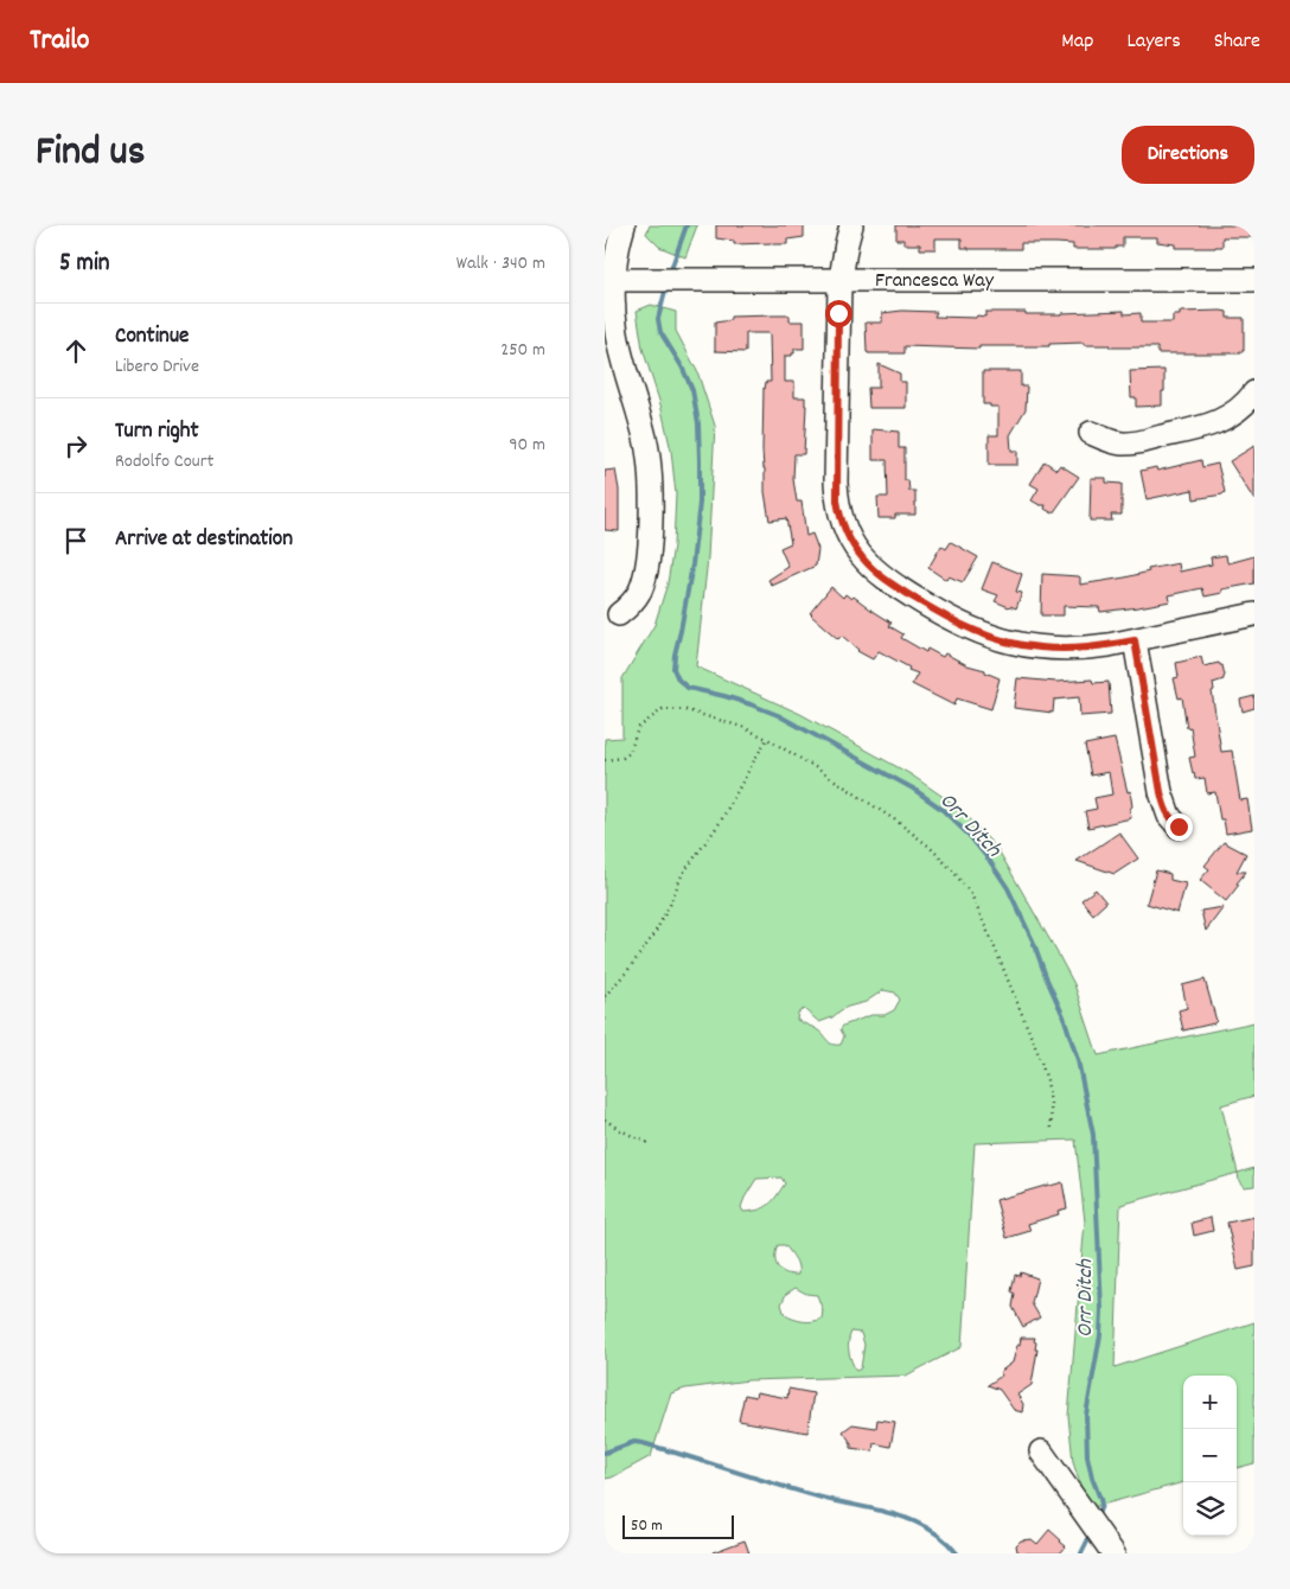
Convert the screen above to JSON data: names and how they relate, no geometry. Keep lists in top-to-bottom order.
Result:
{
  "streets": {
    "street": ["Francesca Way"]
  },
  "water": ["Orr Ditch"],
  "scale_bar": "50 m",
  "page": {
    "header": "Trailo",
    "nav": ["Map", "Layers", "Share"],
    "title": "Find us",
    "buttons": "Directions",
    "heading": ["5 min", "Walk · 340 m"],
    "list": [
      ["Continue", "Libero Drive", "250 m"],
      ["Turn right", "Rodolfo Court", "90 m"],
      "Arrive at destination"
    ],
    "map_buttons": ["+", "−"],
    "scale": "50 m"
  }
}
